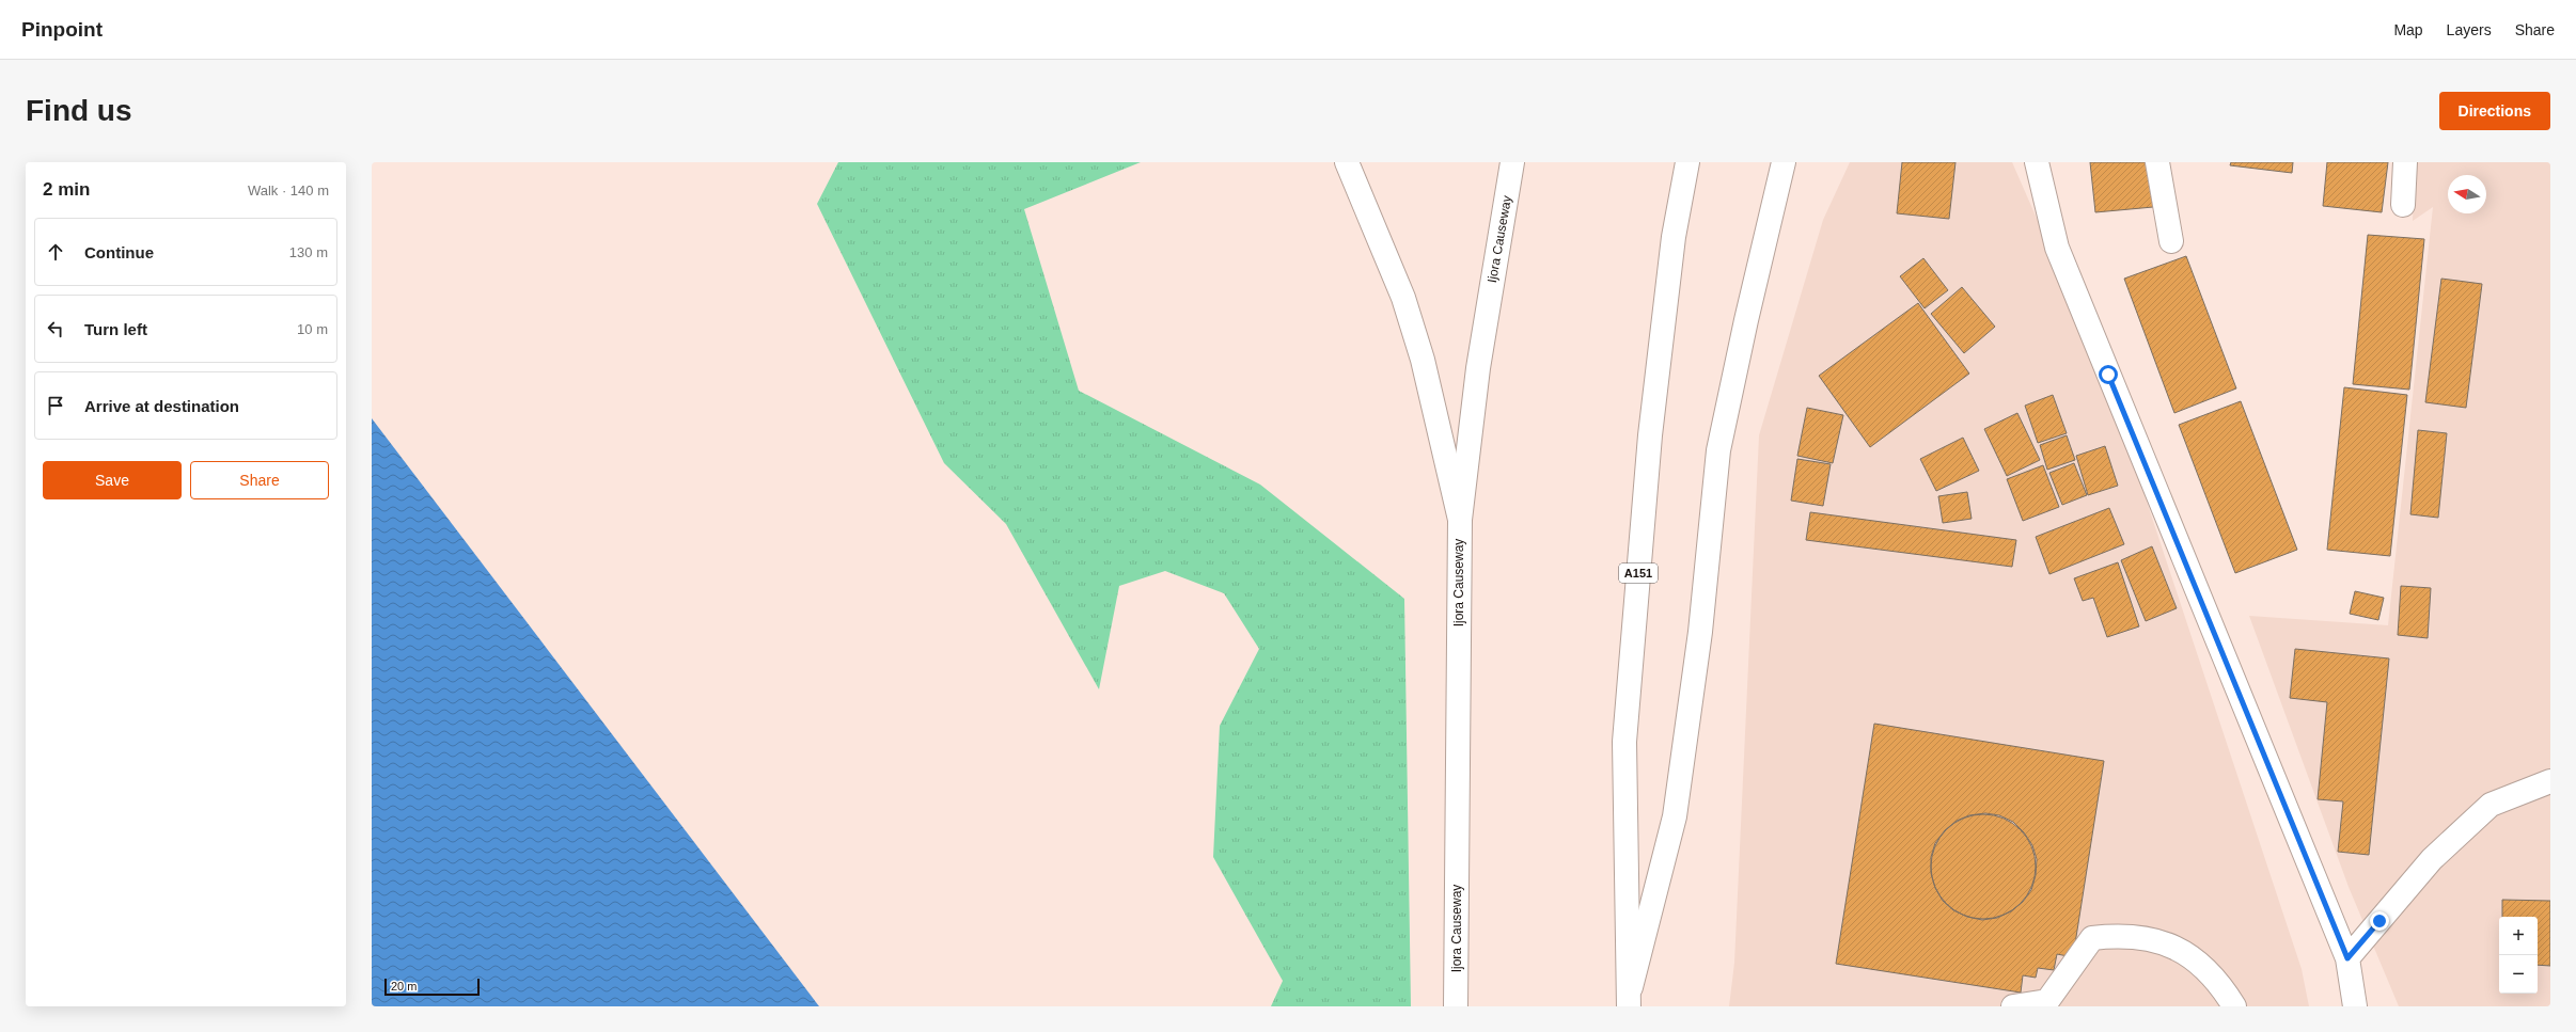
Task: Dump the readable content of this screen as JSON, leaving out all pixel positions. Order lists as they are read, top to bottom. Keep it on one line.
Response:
{"streets":{"main road":["Ijora Causeway","A151"]},"scale_bar":"20 m","north":"left","page":{"header":"Pinpoint","nav":["Map","Layers","Share"],"buttons":["Directions",["Save","Share"]],"title":"Find us","heading":["2 min","Walk · 140 m"],"list":[["Continue","130 m"],["Turn left","10 m"],"Arrive at destination"],"map_buttons":["+","−"],"scale":"20 m"}}
